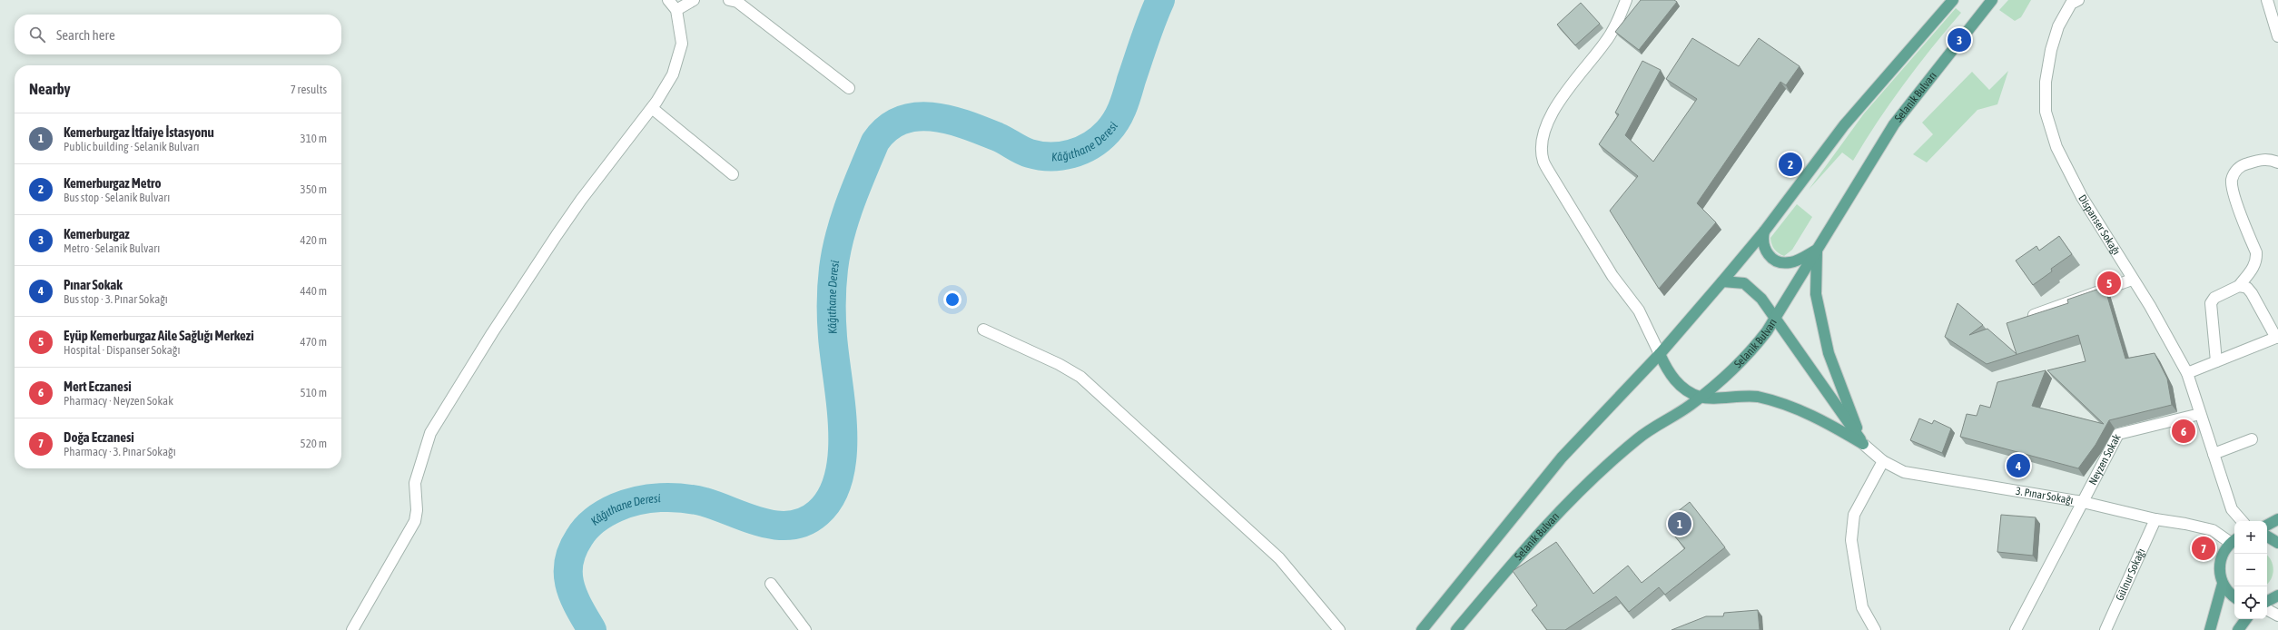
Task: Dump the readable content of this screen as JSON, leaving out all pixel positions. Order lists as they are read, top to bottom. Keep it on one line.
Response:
{"streets":{"main road":["Selanik Bulvarı"],"street":["Dispanser Sokağı","Neyzen Sokak","3. Pınar Sokağı","Gülnur Sokağı"]},"crossings":[["Dispanser Sokağı","Neyzen Sokak"],["Neyzen Sokak","3. Pınar Sokağı"],["3. Pınar Sokağı","Gülnur Sokağı"]],"water":["Kâğıthane Deresi"],"page":{"search":"Search here","pins":["3","2","5","6","4","1","7"],"heading":["Nearby","7 results"],"list":[{"mark":"1","name":"Kemerburgaz İtfaiye İstasyonu","note":"Public building · Selanik Bulvarı","value":"310 m"},{"mark":"2","name":"Kemerburgaz Metro","note":"Bus stop · Selanik Bulvarı","value":"350 m"},{"mark":"3","name":"Kemerburgaz","note":"Metro · Selanik Bulvarı","value":"420 m"},{"mark":"4","name":"Pınar Sokak","note":"Bus stop · 3. Pınar Sokağı","value":"440 m"},{"mark":"5","name":"Eyüp Kemerburgaz Aile Sağlığı Merkezi","note":"Hospital · Dispanser Sokağı","value":"470 m"},{"mark":"6","name":"Mert Eczanesi","note":"Pharmacy · Neyzen Sokak","value":"510 m"},{"mark":"7","name":"Doğa Eczanesi","note":"Pharmacy · 3. Pınar Sokağı","value":"520 m"}],"map_buttons":["+","−"]}}
